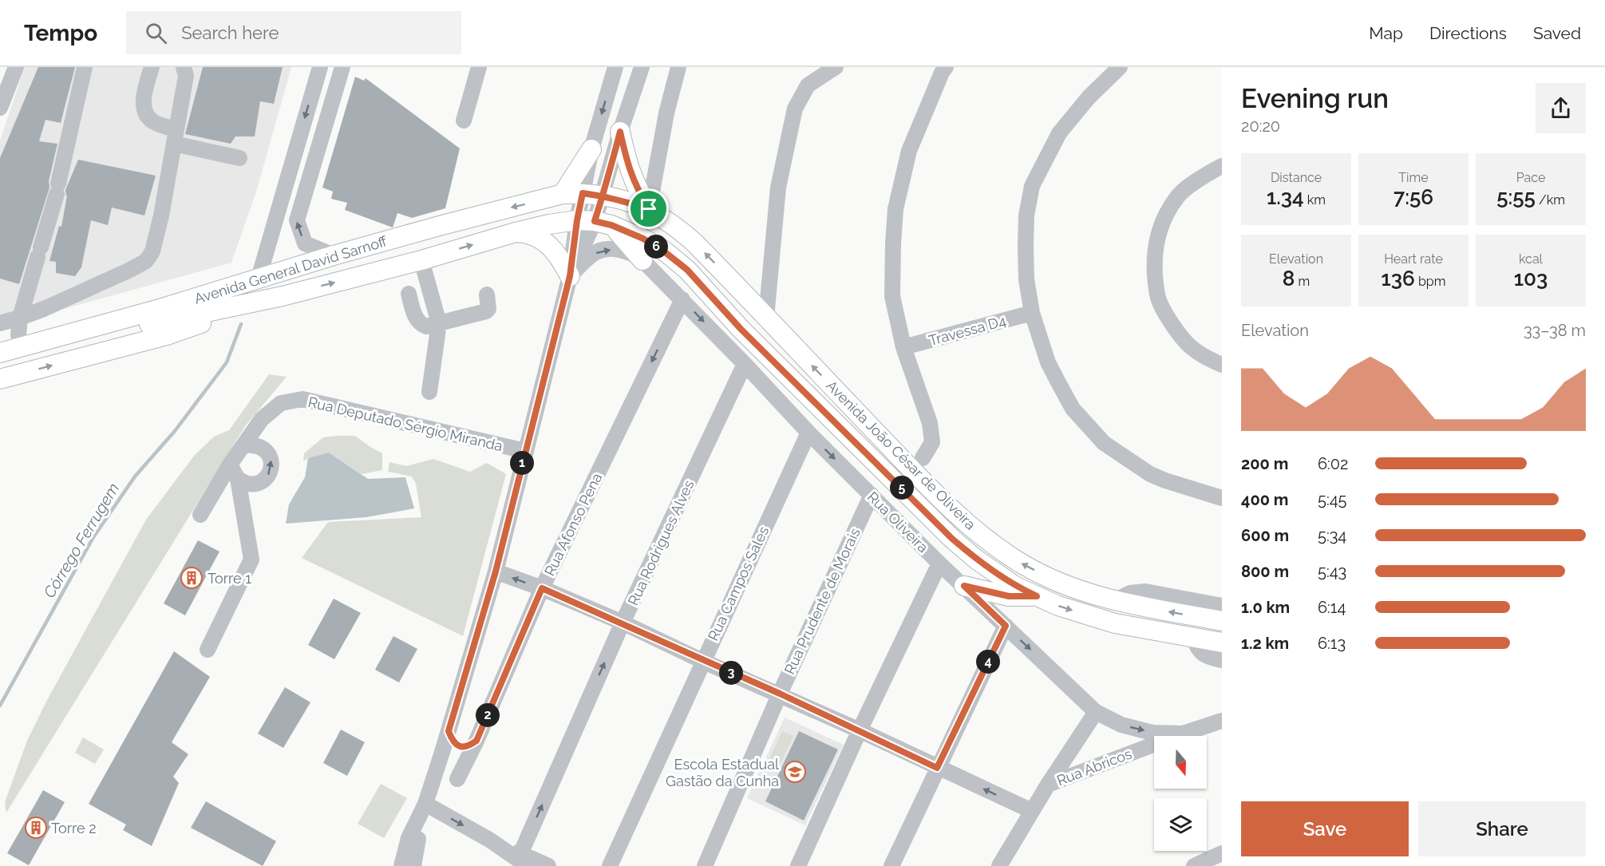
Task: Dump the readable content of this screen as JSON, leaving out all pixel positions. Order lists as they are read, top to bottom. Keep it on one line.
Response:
{"streets":{"main road":["Avenida General David Sarnoff","Avenida João César de Oliveira"],"street":["Travessa D4","Rua Deputado Sérgio Miranda","Rua Oliveira","Rua Afonso Pena","Rua Rodrigues Alves","Rua Campos Sales","Rua Prudente de Morais","Rua Abricos"]},"crossings":[["Avenida General David Sarnoff","Avenida João César de Oliveira"],["Rua Oliveira","Rua Afonso Pena"],["Rua Oliveira","Rua Rodrigues Alves"],["Rua Oliveira","Rua Campos Sales"],["Rua Oliveira","Rua Prudente de Morais"],["Rua Oliveira","Rua Abricos"]],"one_way":["Rua Oliveira"],"water":["Córrego Ferrugem"],"places":{"building":["Torre 1","Torre 2"],"school or university":["Escola Estadual Gastão da Cunha"]},"north":"bottom","page":{"header":"Tempo","search":"Search here","nav":["Map","Directions","Saved"],"heading":["Evening run","20:20"],"stats":[["Distance","1.34 km"],["Time","7:56"],["Pace","5:55 /km"],["Elevation","8 m"],["Heart rate","136 bpm"],["kcal","103"]],"pins":["6","1","5","4","3","2"],"chart":["Elevation","33–38 m"],"list":[{"name":"200 m","note":"6:02"},{"name":"400 m","note":"5:45"},{"name":"600 m","note":"5:34"},{"name":"800 m","note":"5:43"},{"name":"1.0 km","note":"6:14"},{"name":"1.2 km","note":"6:13"}],"buttons":["Save","Share"]}}
